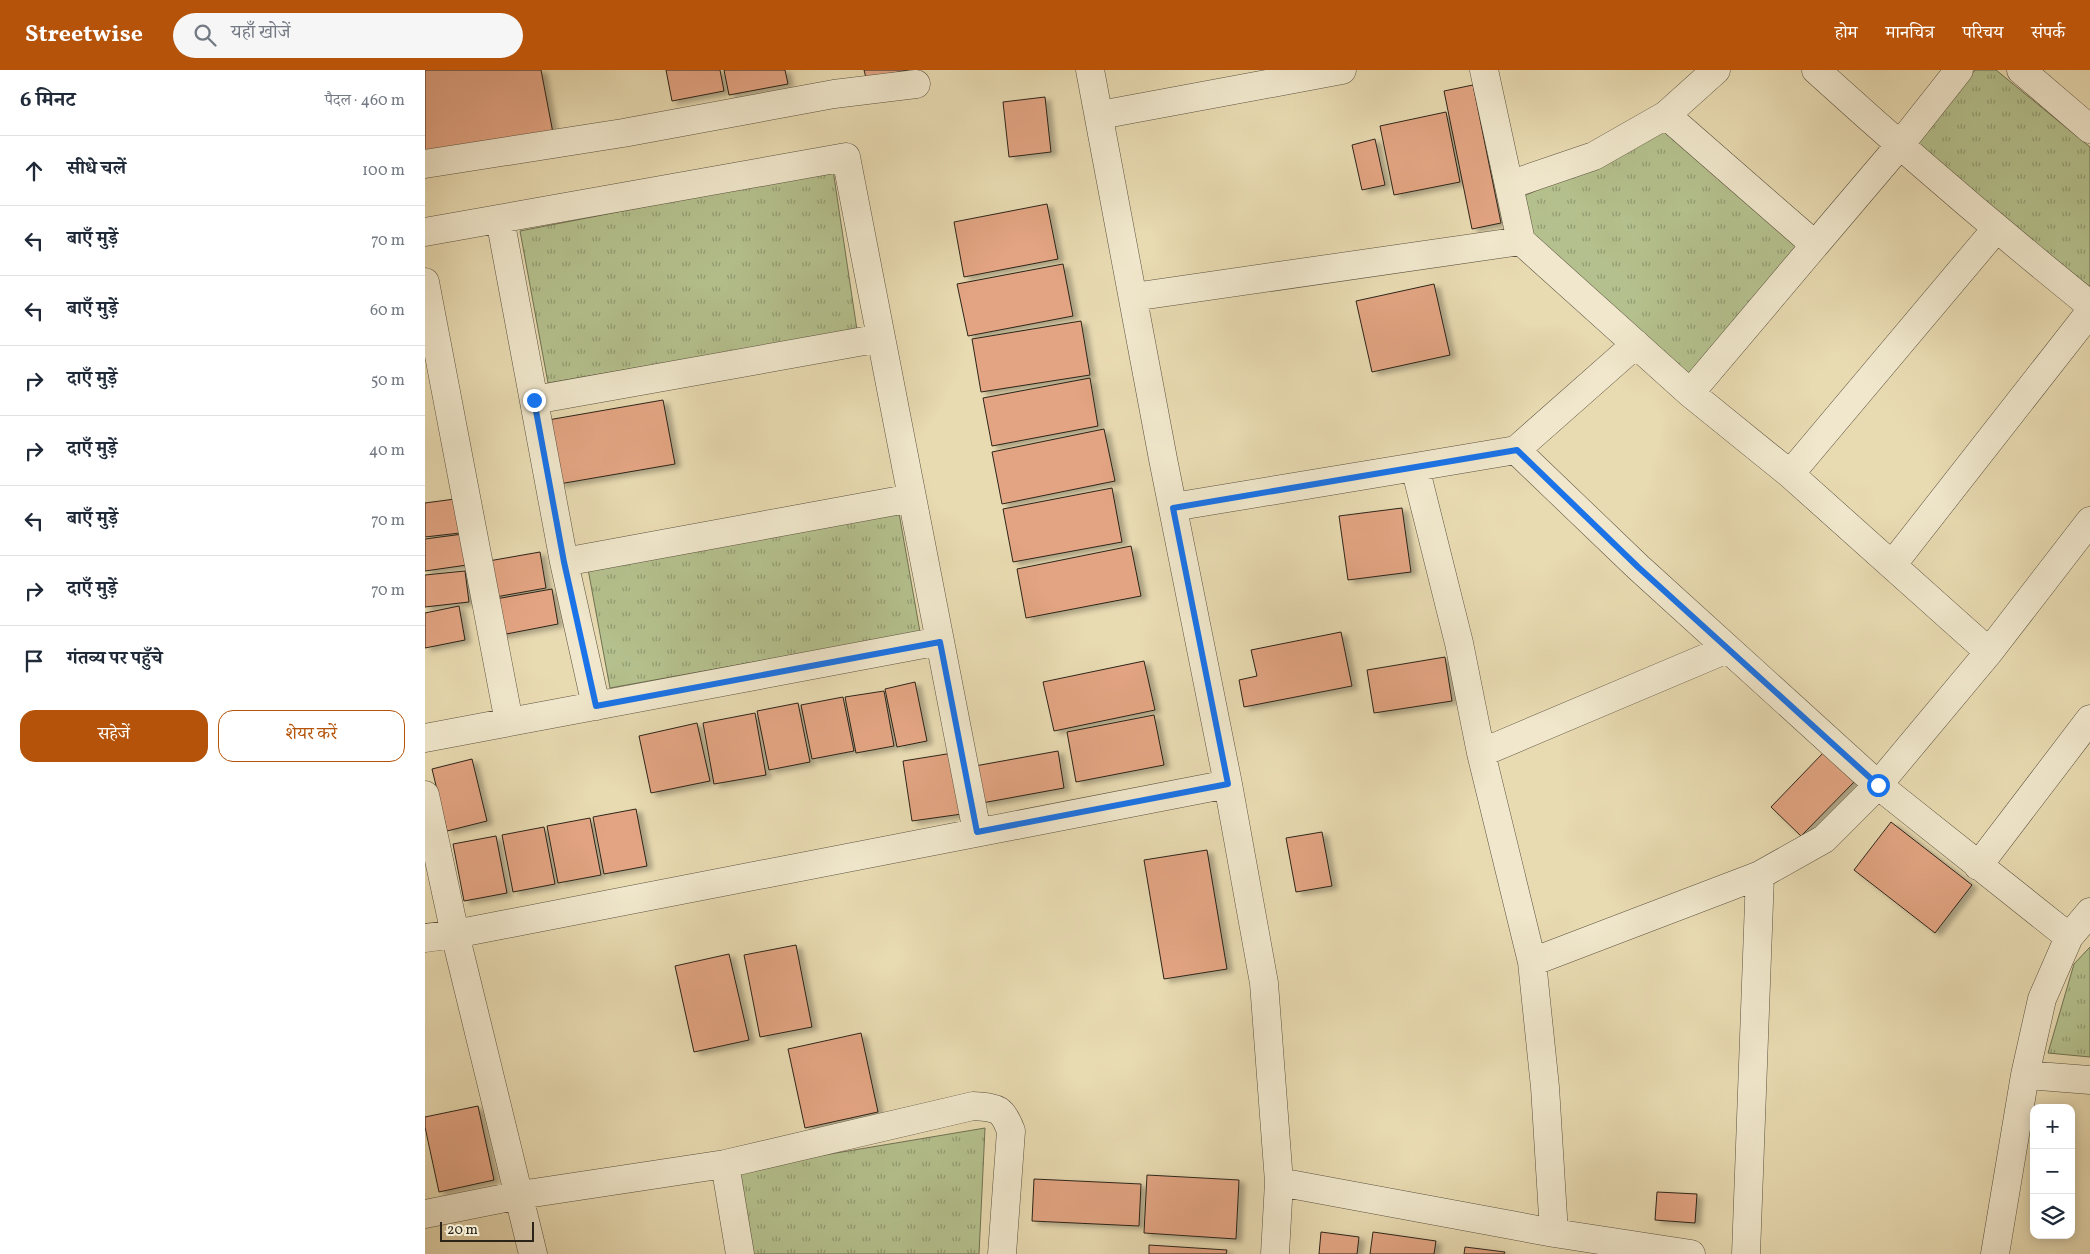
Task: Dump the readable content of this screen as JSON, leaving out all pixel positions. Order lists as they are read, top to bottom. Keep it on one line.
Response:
{"scale_bar":"20 m","page":{"header":"Streetwise","search":"यहाँ खोजें","nav":["होम","मानचित्र","परिचय","संपर्क"],"heading":["6 मिनट","पैदल · 460 m"],"list":[["सीधे चलें","100 m"],["बाएँ मुड़ें","70 m"],["बाएँ मुड़ें","60 m"],["दाएँ मुड़ें","50 m"],["दाएँ मुड़ें","40 m"],["बाएँ मुड़ें","70 m"],["दाएँ मुड़ें","70 m"],"गंतव्य पर पहुँचे"],"buttons":["सहेजें","शेयर करें"],"map_buttons":["+","−"],"scale":"20 m"}}
